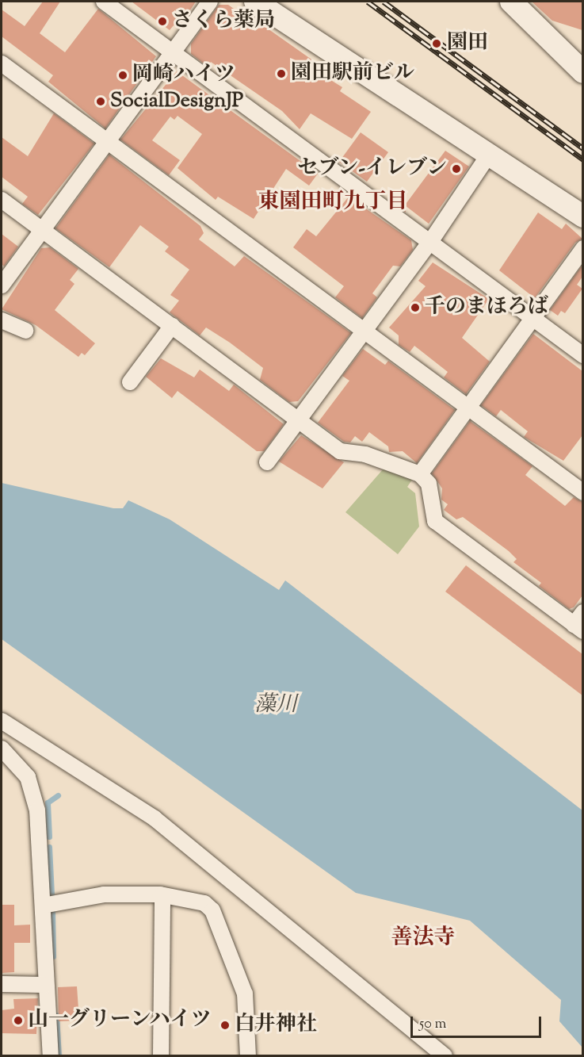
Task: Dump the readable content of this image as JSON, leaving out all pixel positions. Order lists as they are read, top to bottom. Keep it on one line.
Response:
{"districts":["東園田町九丁目","善法寺"],"water":["藻川"],"places":["さくら薬局","園田","園田駅前ビル","岡崎ハイツ","SocialDesignJP","セブン-イレブン","千のまほろば","山一グリーンハイツ","白井神社"],"scale_bar":"50 m"}
